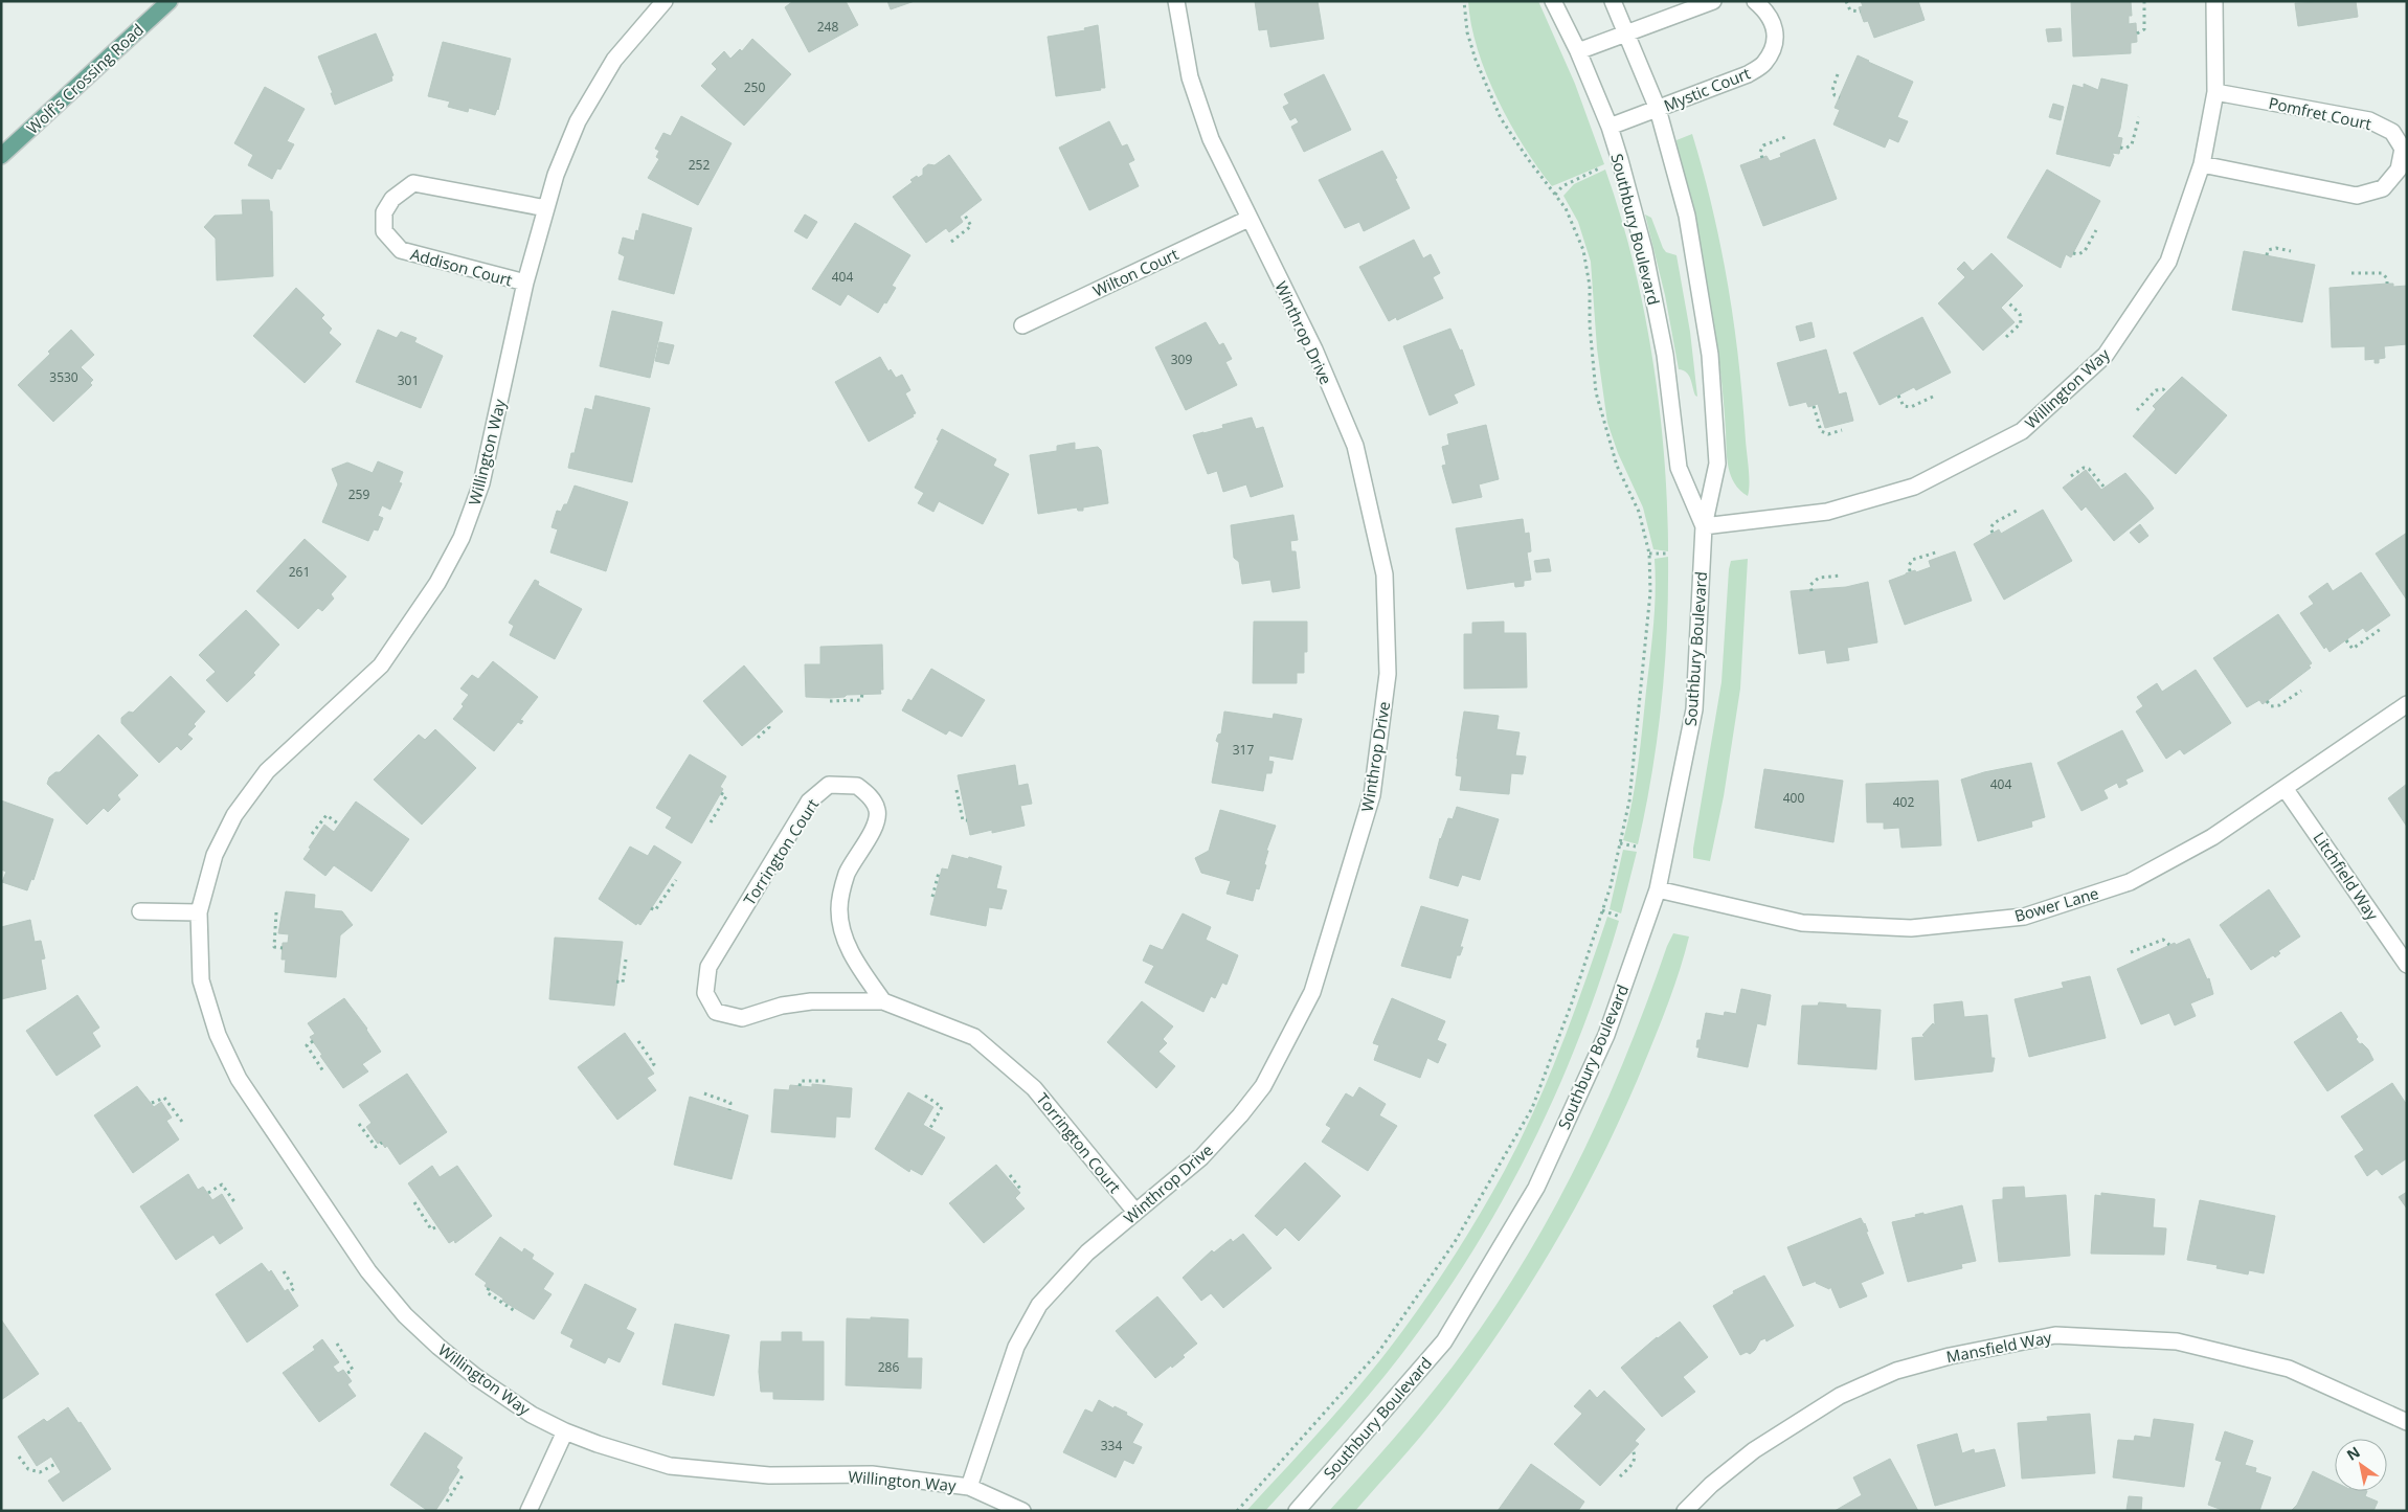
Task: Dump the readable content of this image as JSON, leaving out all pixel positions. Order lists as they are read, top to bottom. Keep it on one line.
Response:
{"streets":{"main road":["Wolf's Crossing Road"],"street":["Mystic Court","Pomfret Court","Southbury Boulevard","Addison Court","Wilton Court","Winthrop Drive","Willington Way","Torrington Court","Litchfield Way","Bower Lane","Mansfield Way"]},"crossings":[["Mystic Court","Southbury Boulevard"],["Pomfret Court","Willington Way"],["Southbury Boulevard","Willington Way"],["Southbury Boulevard","Bower Lane"],["Addison Court","Willington Way"],["Wilton Court","Winthrop Drive"],["Winthrop Drive","Willington Way"],["Winthrop Drive","Torrington Court"],["Litchfield Way","Bower Lane"]],"house_numbers":["248","250","252","404","309","3530","301","259","261","317","404","400","402","286","334"],"north":"top left"}
